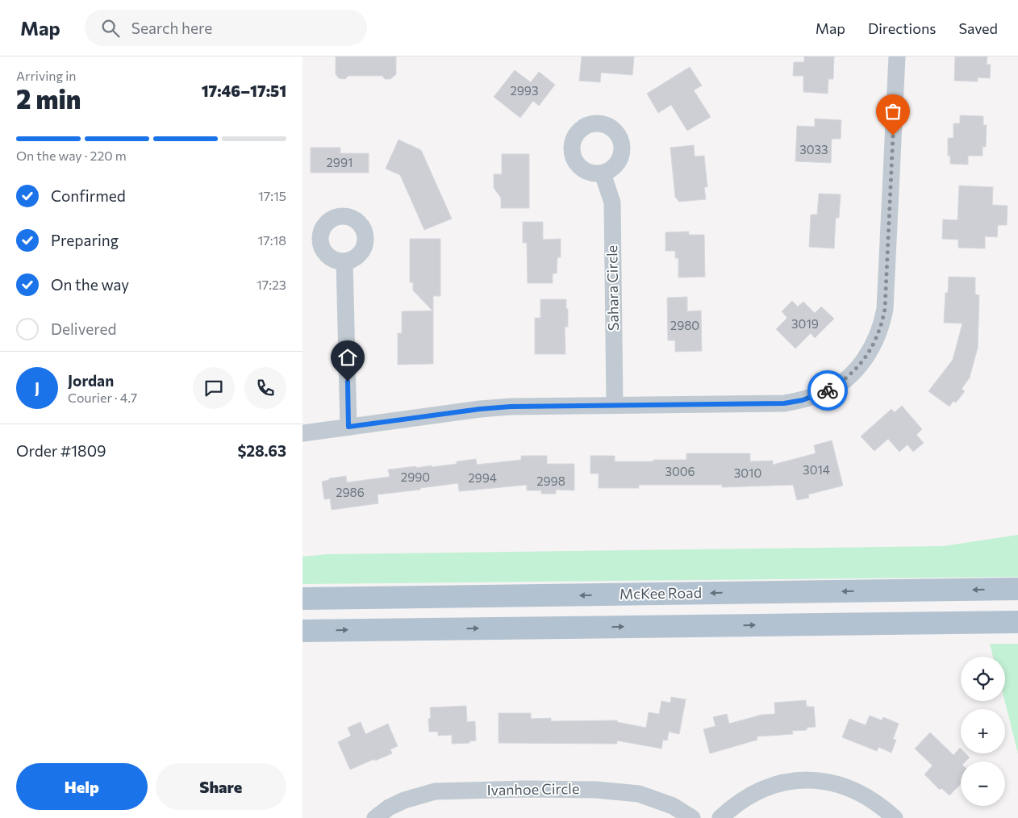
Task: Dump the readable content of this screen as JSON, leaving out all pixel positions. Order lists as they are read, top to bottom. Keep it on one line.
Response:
{"streets":{"main road":["McKee Road"],"street":["Sahara Circle","Ivanhoe Circle"]},"house_numbers":["2993","3033","2991","3019","2980","3014","3006","3010","2990","2994","2998","2986"],"page":{"header":"Map","search":"Search here","nav":["Map","Directions","Saved"],"heading":["2 min","Arriving in","17:46–17:51"],"panel":["Jordan","Courier · 4.7","Order #1809","$28.63"],"bar":"On the way · 220 m","list":[["Confirmed","17:15"],["Preparing","17:18"],["On the way","17:23"],"Delivered"],"round":"J","map_buttons":["+","−"],"buttons":["Help","Share"]}}
